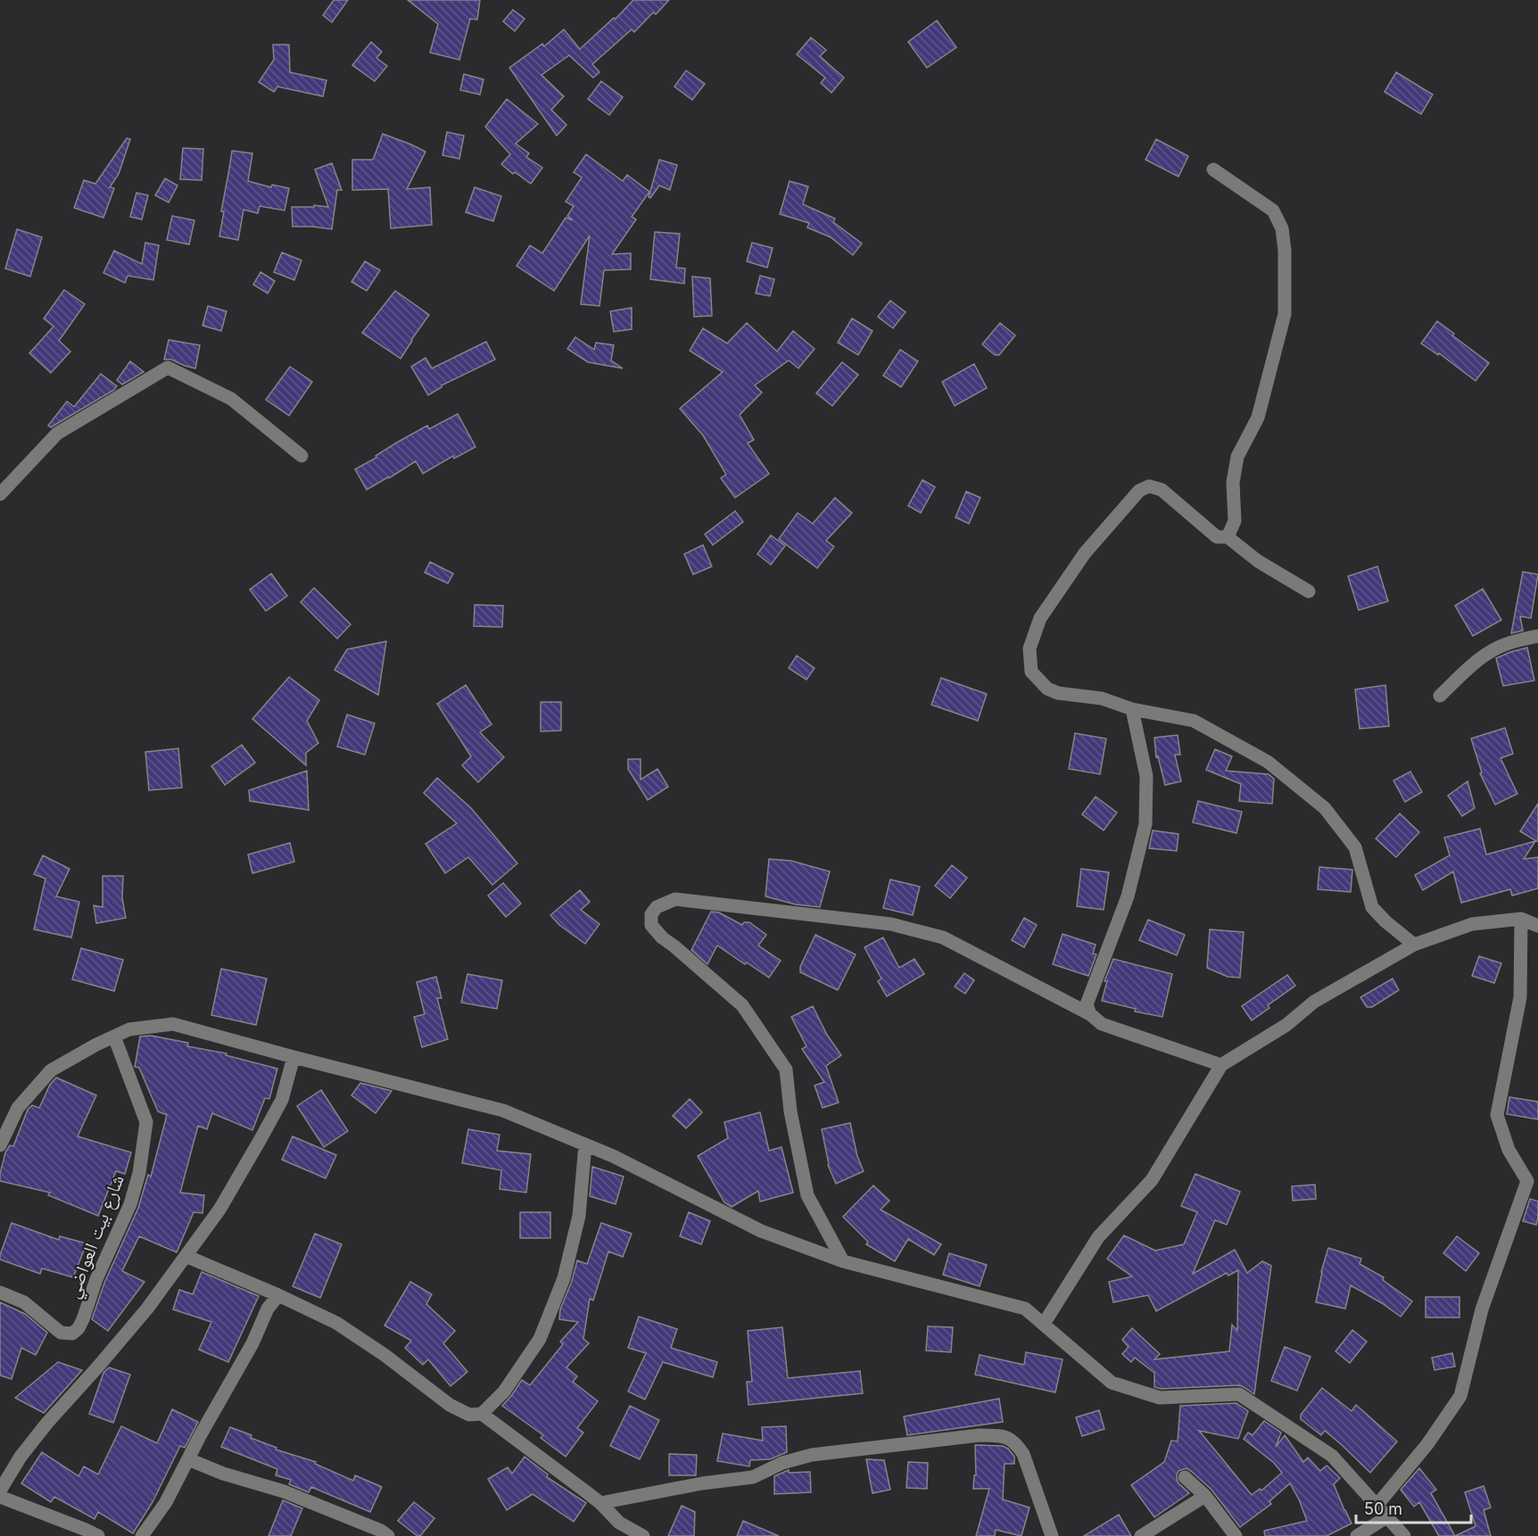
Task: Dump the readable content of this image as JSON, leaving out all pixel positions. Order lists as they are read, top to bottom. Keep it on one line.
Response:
{"streets":{"street":["شارع بيت العواضي"]},"scale_bar":"50 m"}
